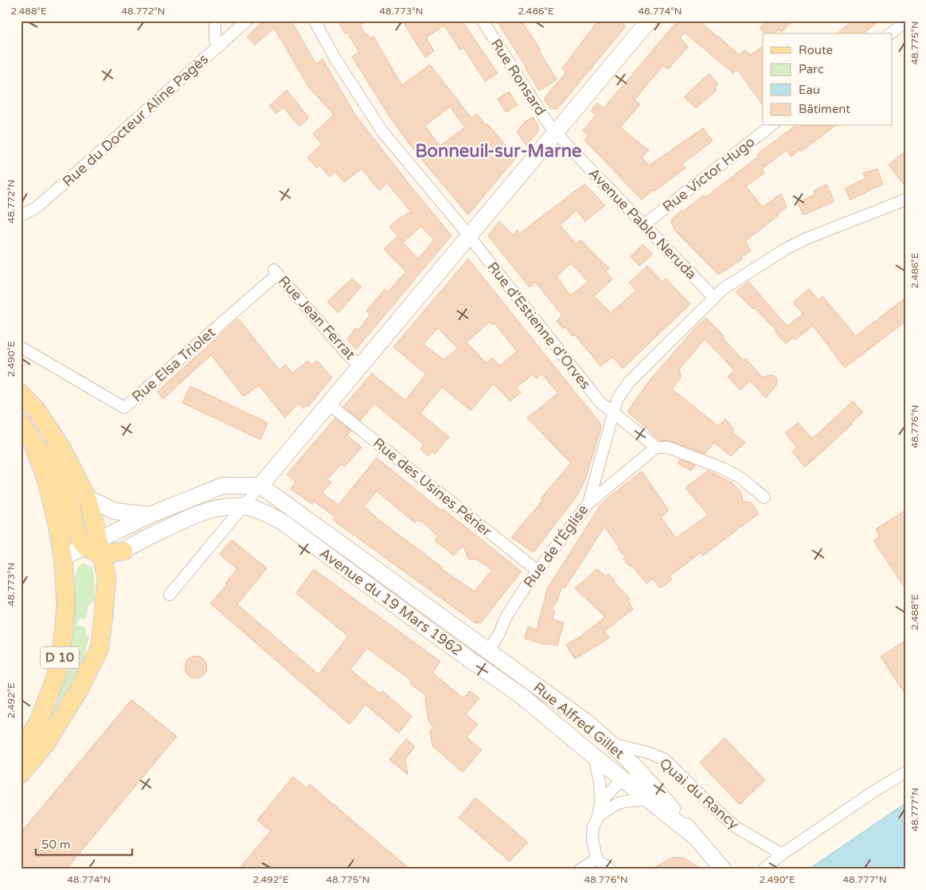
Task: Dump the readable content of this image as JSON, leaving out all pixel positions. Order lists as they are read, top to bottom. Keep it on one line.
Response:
{"streets":{"main road":["Avenue du 19 Mars 1962","D 10","Rue Alfred Gillet"],"street":["Rue Ronsard","Rue du Docteur Aline Pagès","Rue Victor Hugo","Avenue Pablo Neruda","Rue Jean Ferrat","Rue d'Estienne d'Orves","Rue Elsa Triolet","Rue des Usines Périer","Rue de l'Église","Quai du Rancy"]},"crossings":[["Rue Ronsard","Avenue Pablo Neruda"],["Rue Victor Hugo","Avenue Pablo Neruda"],["Avenue Pablo Neruda","Rue de l'Église"],["Rue Jean Ferrat","Rue Elsa Triolet"],["Rue d'Estienne d'Orves","Rue de l'Église"],["Rue des Usines Périer","Rue de l'Église"],["Rue de l'Église","Avenue du 19 Mars 1962"],["Rue de l'Église","Rue Alfred Gillet"],["Avenue du 19 Mars 1962","Rue Alfred Gillet"],["Rue Alfred Gillet","Quai du Rancy"]],"districts":["Bonneuil-sur-Marne"],"legend":["Route","Parc","Eau","Bâtiment"],"scale_bar":"50 m","coordinates":["2.488°E","48.772°N","48.773°N","2.486°E","48.774°N","48.775°N","2.490°E","48.776°N","2.492°E","48.777°N"]}
